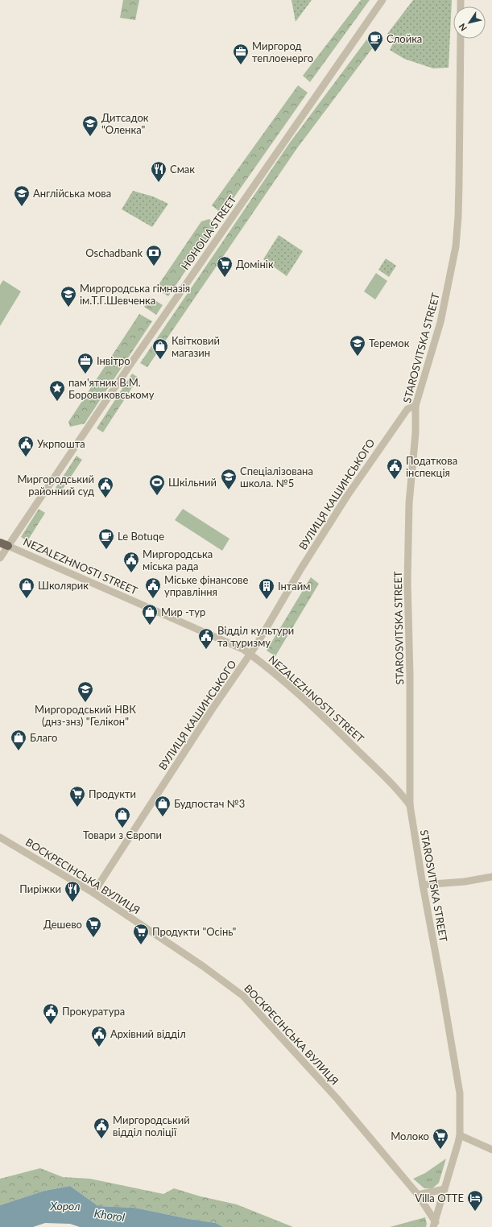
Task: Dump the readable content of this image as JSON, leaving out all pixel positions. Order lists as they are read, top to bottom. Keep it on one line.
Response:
{"streets":{"main road":["NEZALEZHNOSTI STREET"],"street":["HOHOLIA STREET","STAROSVITSKA STREET","ВУЛИЦЯ КАШИНСЬКОГО","ВОСКРЕСІНСЬКА ВУЛИЦЯ"]},"crossings":[["HOHOLIA STREET","NEZALEZHNOSTI STREET"],["STAROSVITSKA STREET","ВУЛИЦЯ КАШИНСЬКОГО"],["STAROSVITSKA STREET","NEZALEZHNOSTI STREET"],["STAROSVITSKA STREET","ВОСКРЕСІНСЬКА ВУЛИЦЯ"],["ВУЛИЦЯ КАШИНСЬКОГО","NEZALEZHNOSTI STREET"],["ВУЛИЦЯ КАШИНСЬКОГО","ВОСКРЕСІНСЬКА ВУЛИЦЯ"]],"water":["Хорол","Khorol"],"places":{"cafe":["Слойка","Le Botuqe"],"office":["Миргород теплоенерго","Інвітро"],"school or university":["Дитсадок \"Оленка\"","Англійська мова","Миргородська гімназія ім.Т.Г.Шевченка","Теремок","Спеціалізована школа. №5","Миргородський НВК (днз-знз) \"Гелікон\""],"restaurant":["Смак","Пиріжки"],"bank":["Oschadbank"],"supermarket":["Домінік","Продукти","Дешево","Продукти \"Осінь\"","Молоко"],"shop":["Квітковий магазин","Школярик","Мир -тур","Благо","Будпостач №3","Товари з Європи"],"place":["пам'ятник В.М. Боровиковському"],"public building":["Укрпошта","Податкова інспекція","Миргородський районний суд","Миргородська міська рада","Міське фінансове управління","Відділ культури та туризму","Прокуратура","Архівний відділ","Миргородський відділ поліції"],"sports":["Шкільний"],"building":["Інтайм"],"hotel":["Villa OTTE"]},"north":"bottom left"}
